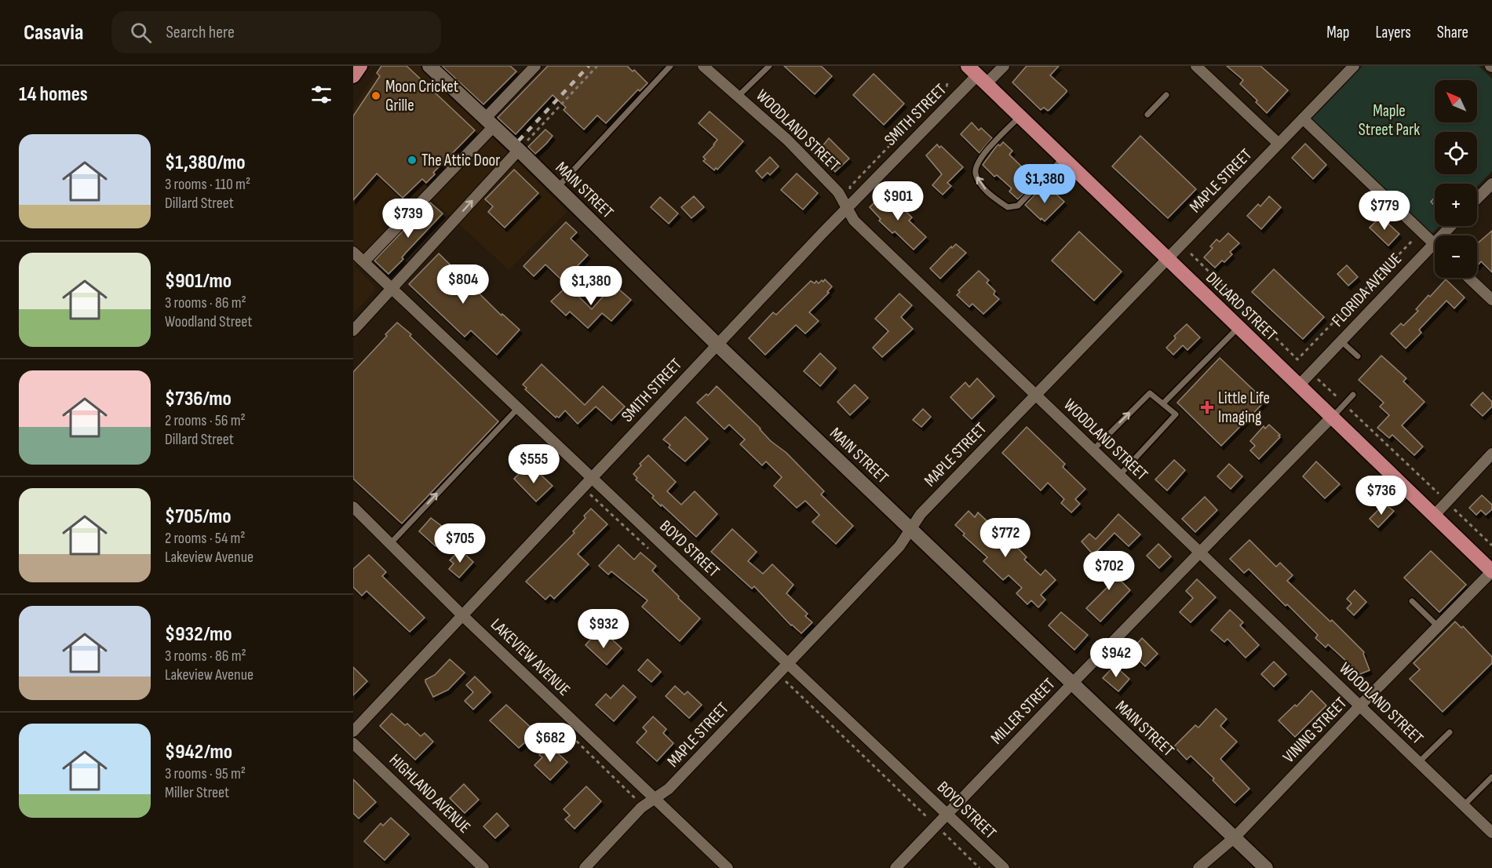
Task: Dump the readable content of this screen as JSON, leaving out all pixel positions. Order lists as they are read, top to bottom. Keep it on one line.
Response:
{"streets":{"main road":["MAIN STREET","DILLARD STREET"],"street":["SMITH STREET","WOODLAND STREET","MAPLE STREET","FLORIDA AVENUE","BOYD STREET","LAKEVIEW AVENUE","MILLER STREET","VINING STREET","HIGHLAND AVENUE"]},"crossings":[["SMITH STREET","WOODLAND STREET"],["SMITH STREET","MAIN STREET"],["SMITH STREET","DILLARD STREET"],["SMITH STREET","BOYD STREET"],["SMITH STREET","LAKEVIEW AVENUE"],["WOODLAND STREET","MAPLE STREET"],["WOODLAND STREET","MILLER STREET"],["WOODLAND STREET","VINING STREET"],["MAPLE STREET","MAIN STREET"],["MAPLE STREET","DILLARD STREET"],["MAPLE STREET","BOYD STREET"],["MAPLE STREET","LAKEVIEW AVENUE"],["MAIN STREET","MILLER STREET"],["MAIN STREET","VINING STREET"],["FLORIDA AVENUE","DILLARD STREET"],["DILLARD STREET","MILLER STREET"],["DILLARD STREET","VINING STREET"],["BOYD STREET","MILLER STREET"]],"parks":["Maple Street Park"],"places":{"other":["Moon Cricket Grille","The Attic Door"],"health":["Little Life Imaging"]},"north":"top left","page":{"header":"Casavia","search":"Search here","nav":["Map","Layers","Share"],"heading":"14 homes","map_buttons":["+","−"],"list":[{"name":"$1,380/mo","note":"3 rooms · 110 m² · Dillard Street"},{"name":"$901/mo","note":"3 rooms · 86 m² · Woodland Street"},{"name":"$736/mo","note":"2 rooms · 56 m² · Dillard Street"},{"name":"$705/mo","note":"2 rooms · 54 m² · Lakeview Avenue"},{"name":"$932/mo","note":"3 rooms · 86 m² · Lakeview Avenue"},{"name":"$942/mo","note":"3 rooms · 95 m² · Miller Street"}],"price":["$1,380","$901","$779","$739","$804","$1,380","$555","$736","$772","$705","$702","$932","$942","$682"]}}
